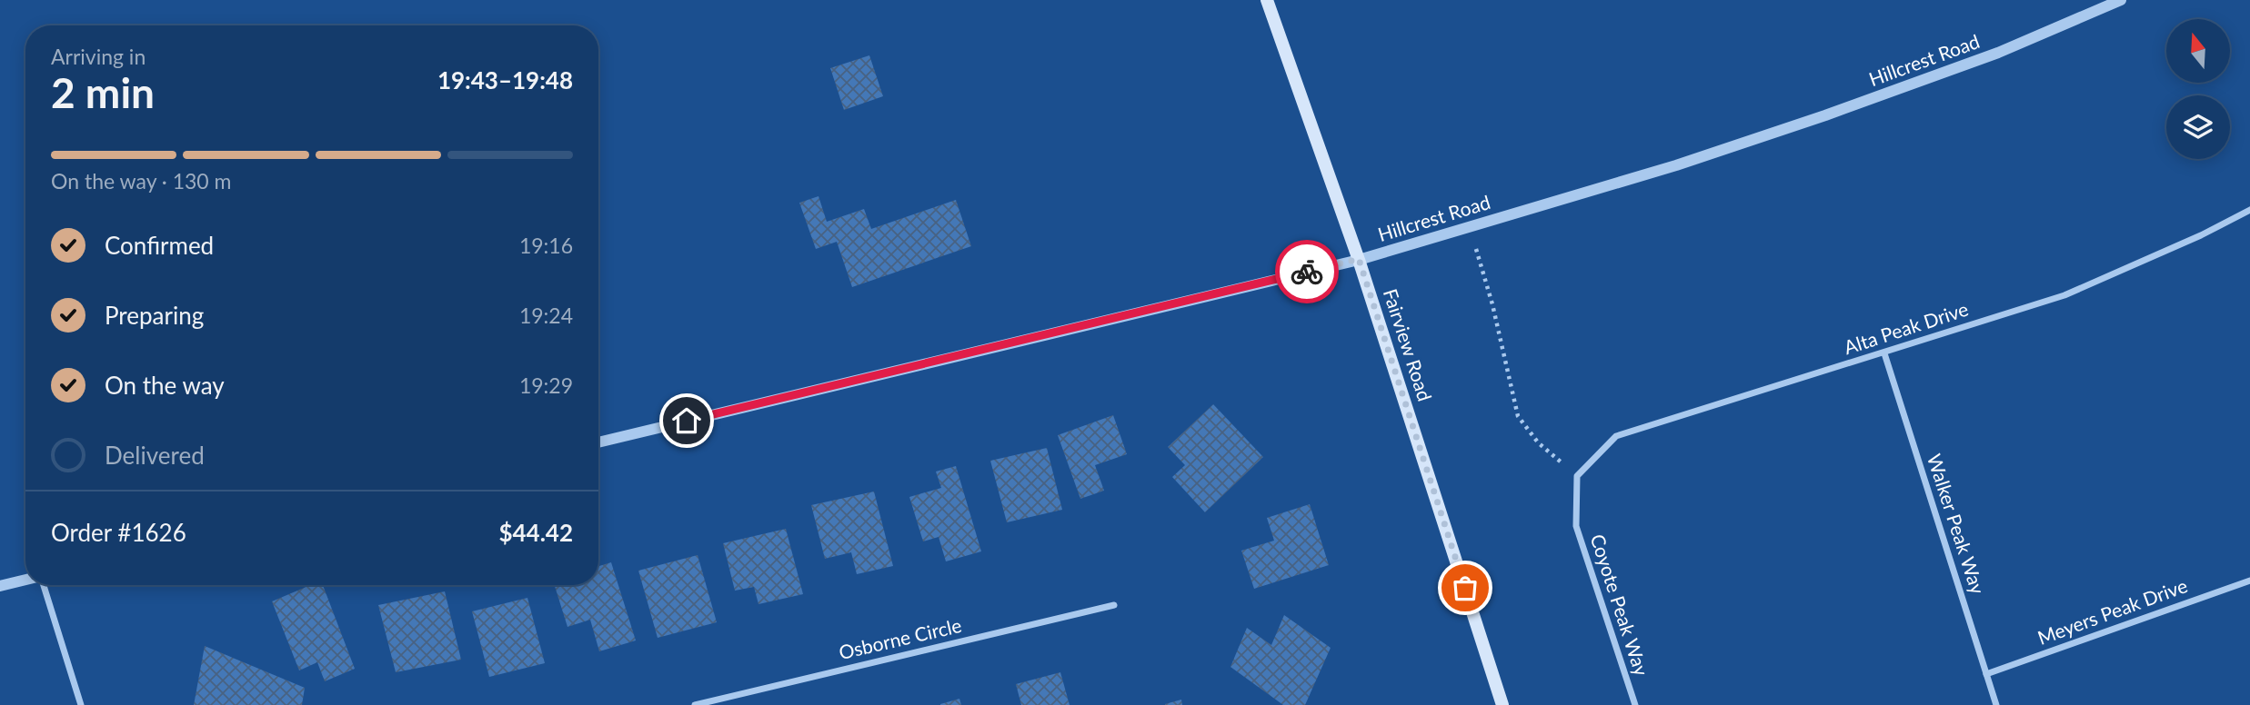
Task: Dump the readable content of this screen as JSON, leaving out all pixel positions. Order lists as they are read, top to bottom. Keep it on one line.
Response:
{"streets":{"main road":["Fairview Road"],"street":["Hillcrest Road","Alta Peak Drive","Walker Peak Way","Coyote Peak Way","Meyers Peak Drive","Osborne Circle"]},"crossings":[["Hillcrest Road","Fairview Road"],["Alta Peak Drive","Walker Peak Way"],["Alta Peak Drive","Coyote Peak Way"],["Walker Peak Way","Meyers Peak Drive"]],"north":"top","page":{"heading":["2 min","Arriving in","19:43–19:48"],"panel":["Order #1626","$44.42"],"bar":"On the way · 130 m","list":[["Confirmed","19:16"],["Preparing","19:24"],["On the way","19:29"],"Delivered"]}}
